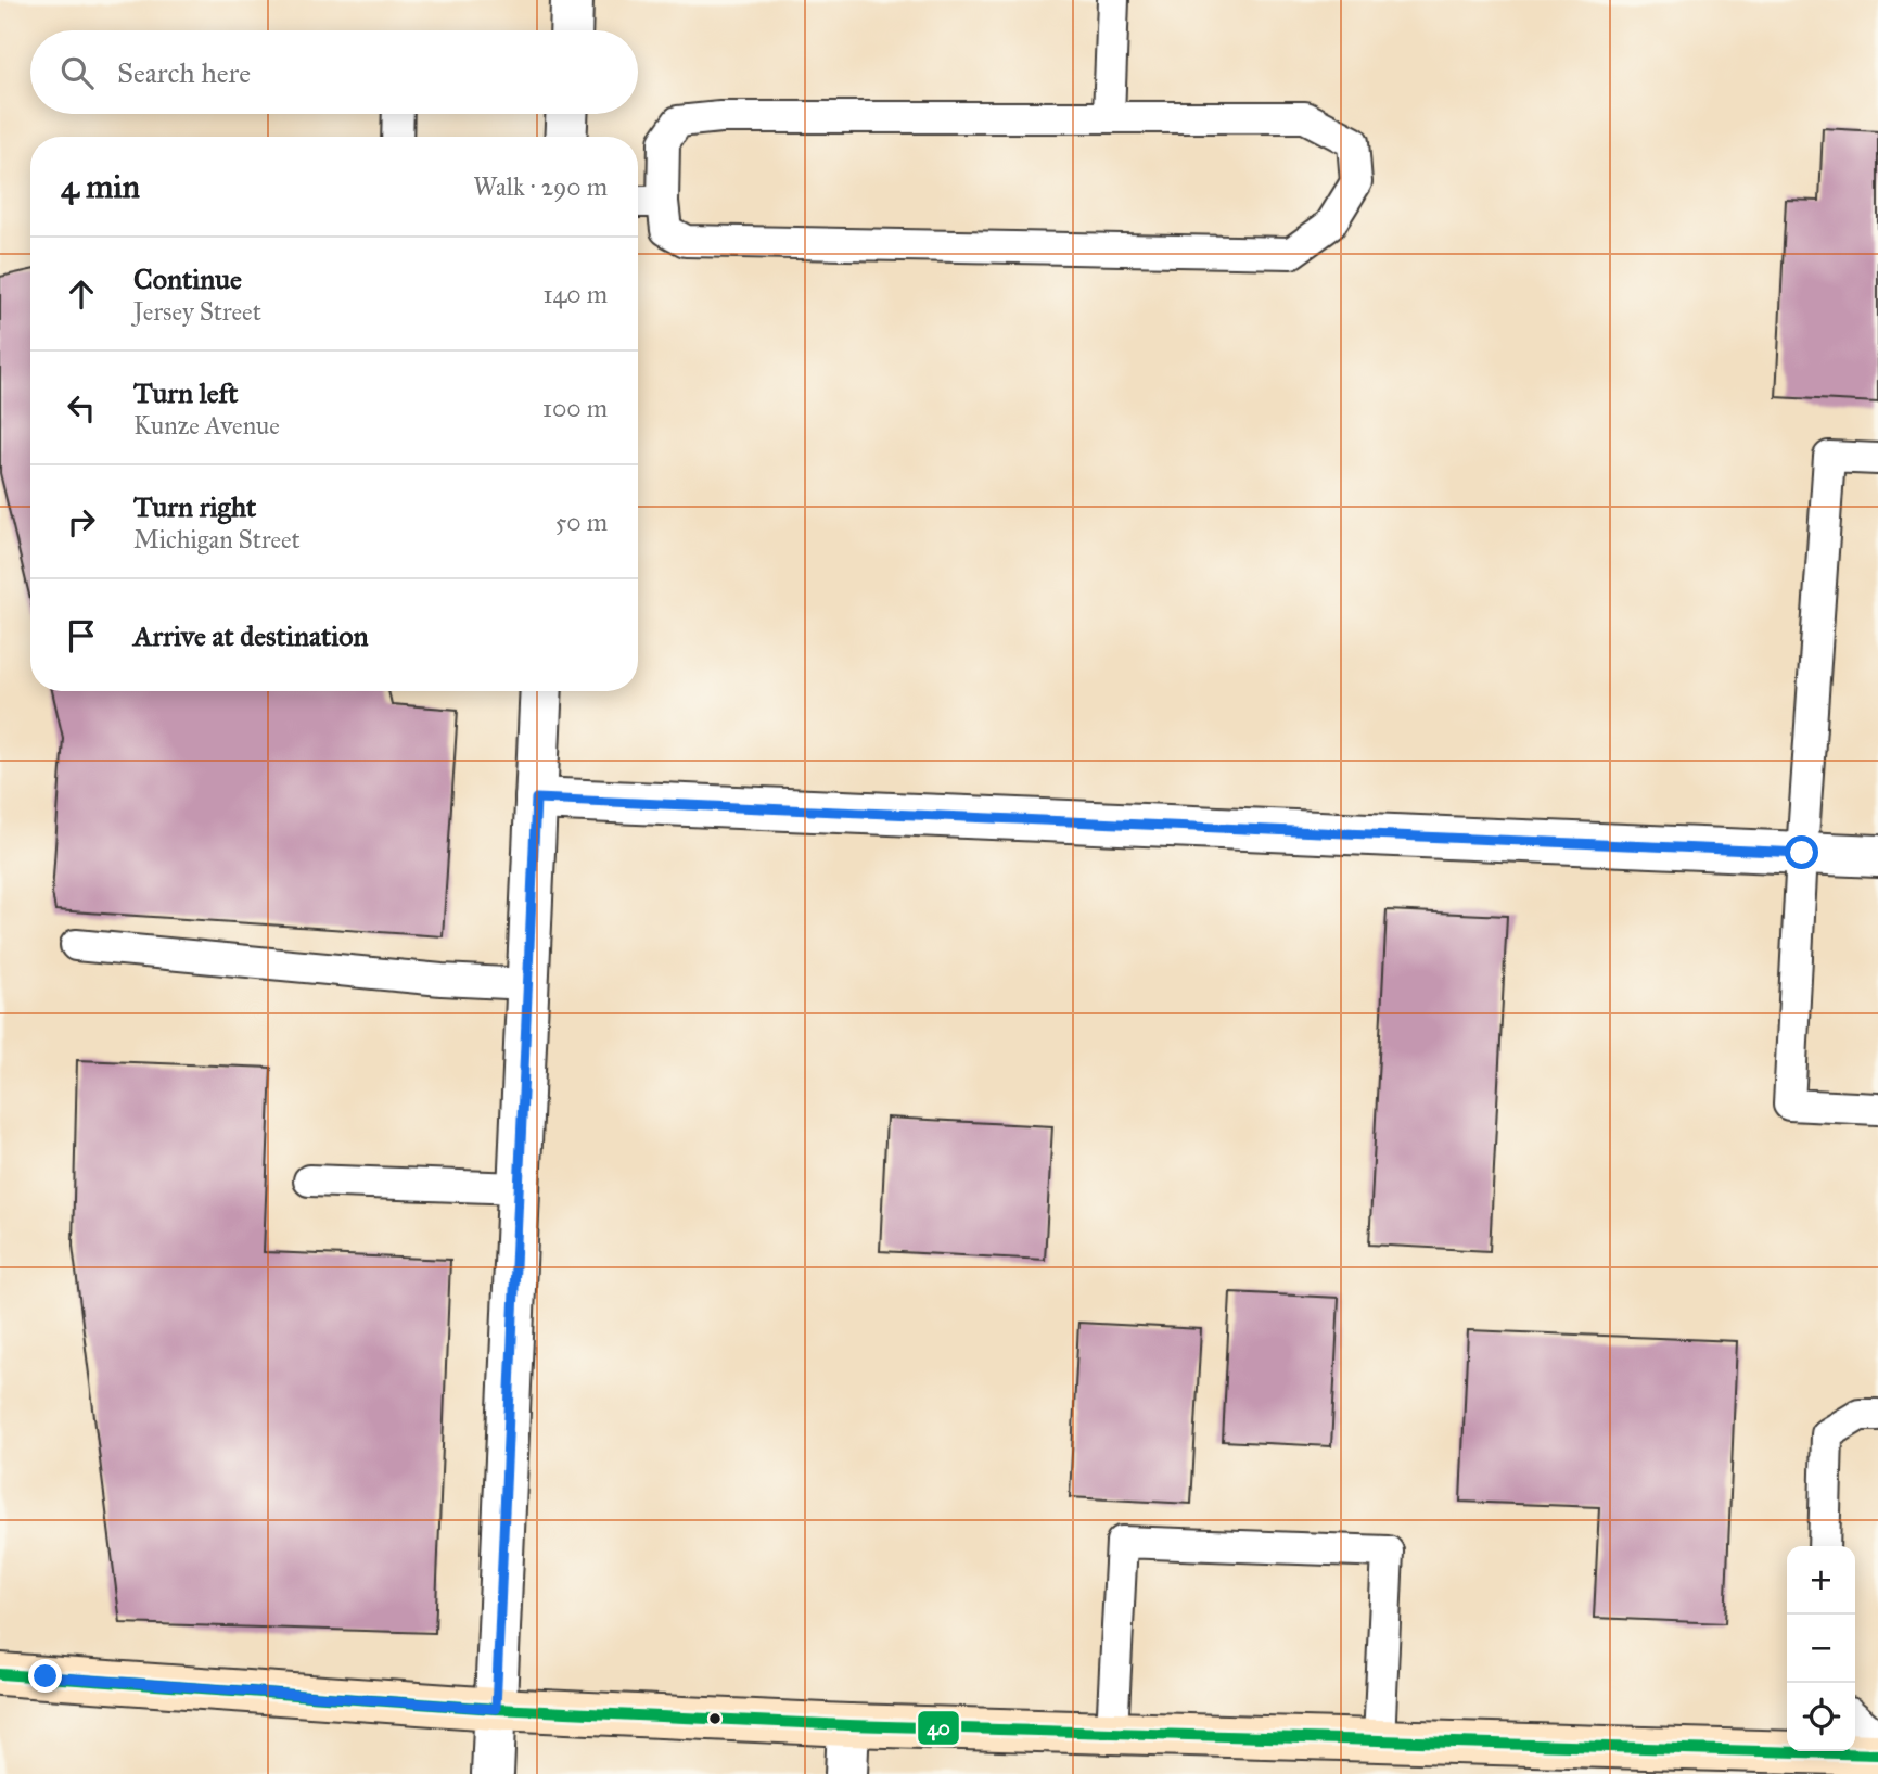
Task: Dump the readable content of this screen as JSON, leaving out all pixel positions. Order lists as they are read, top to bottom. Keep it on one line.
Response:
{"lines":["transit line 40"],"page":{"search":"Search here","heading":["4 min","Walk · 290 m"],"list":[["Continue","Jersey Street","140 m"],["Turn left","Kunze Avenue","100 m"],["Turn right","Michigan Street","50 m"],"Arrive at destination"],"map_buttons":["+","−"]}}
